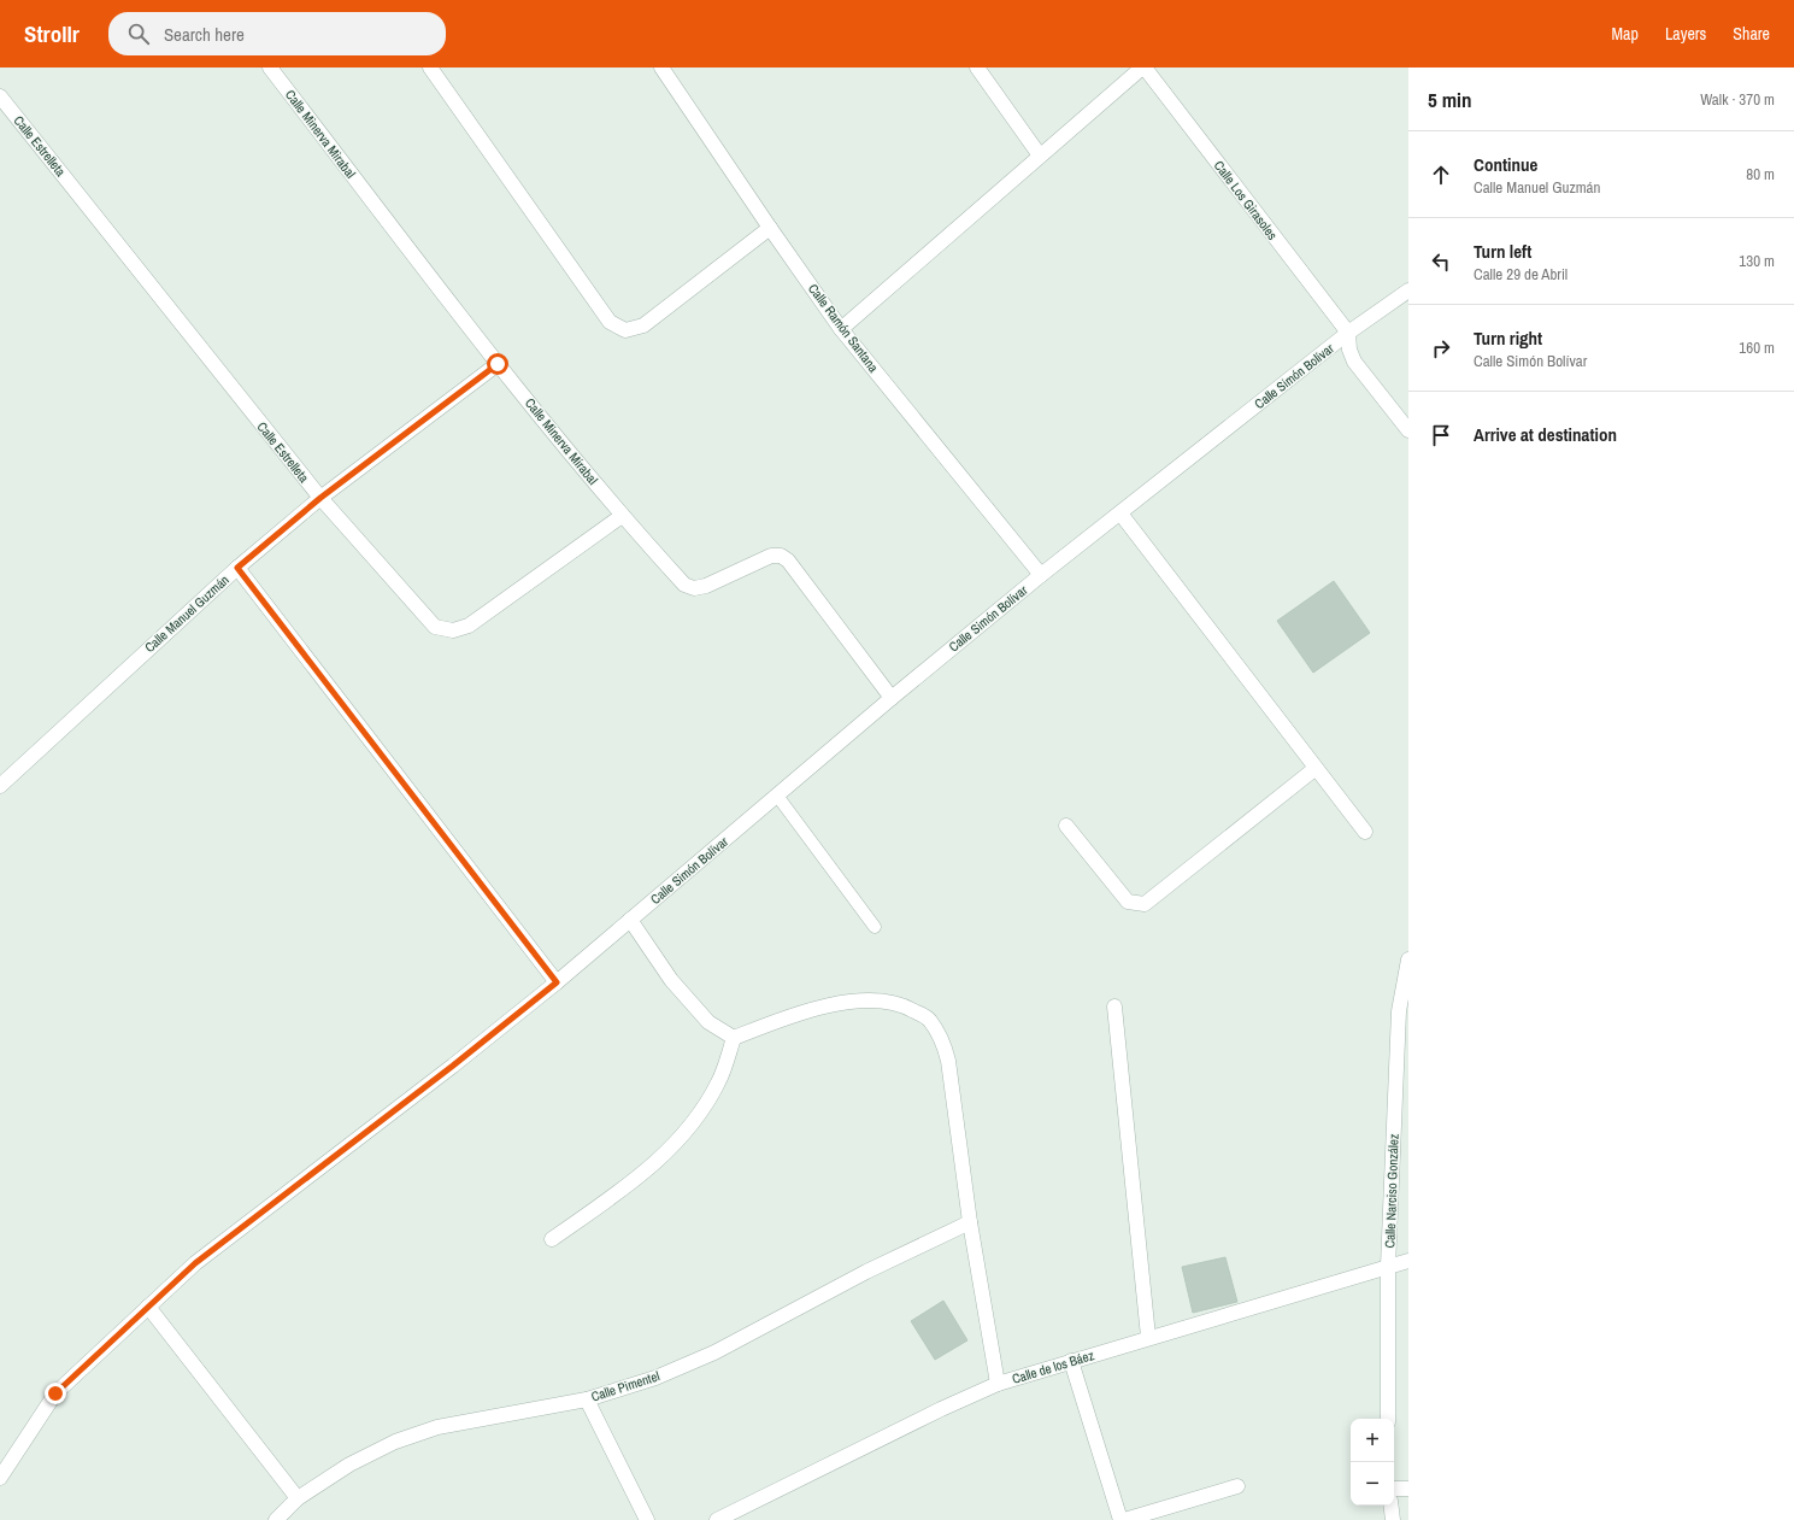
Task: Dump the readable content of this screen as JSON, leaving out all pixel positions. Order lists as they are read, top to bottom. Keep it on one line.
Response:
{"streets":{"street":["Calle Minerva Mirabal","Calle Estrelleta","Calle Los Girasoles","Calle Ramón Santana","Calle Simón Bolívar","Calle Manuel Guzmán","Calle Narciso González","Calle de los Báez","Calle Pimentel"]},"crossings":[["Calle Minerva Mirabal","Calle Estrelleta"],["Calle Minerva Mirabal","Calle Simón Bolívar"],["Calle Minerva Mirabal","Calle Manuel Guzmán"],["Calle Estrelleta","Calle Manuel Guzmán"],["Calle Los Girasoles","Calle Simón Bolívar"],["Calle Ramón Santana","Calle Simón Bolívar"],["Calle Narciso González","Calle de los Báez"]],"page":{"header":"Strollr","search":"Search here","nav":["Map","Layers","Share"],"heading":["5 min","Walk · 370 m"],"list":[["Continue","Calle Manuel Guzmán","80 m"],["Turn left","Calle 29 de Abril","130 m"],["Turn right","Calle Simón Bolívar","160 m"],"Arrive at destination"],"map_buttons":["+","−"]}}
